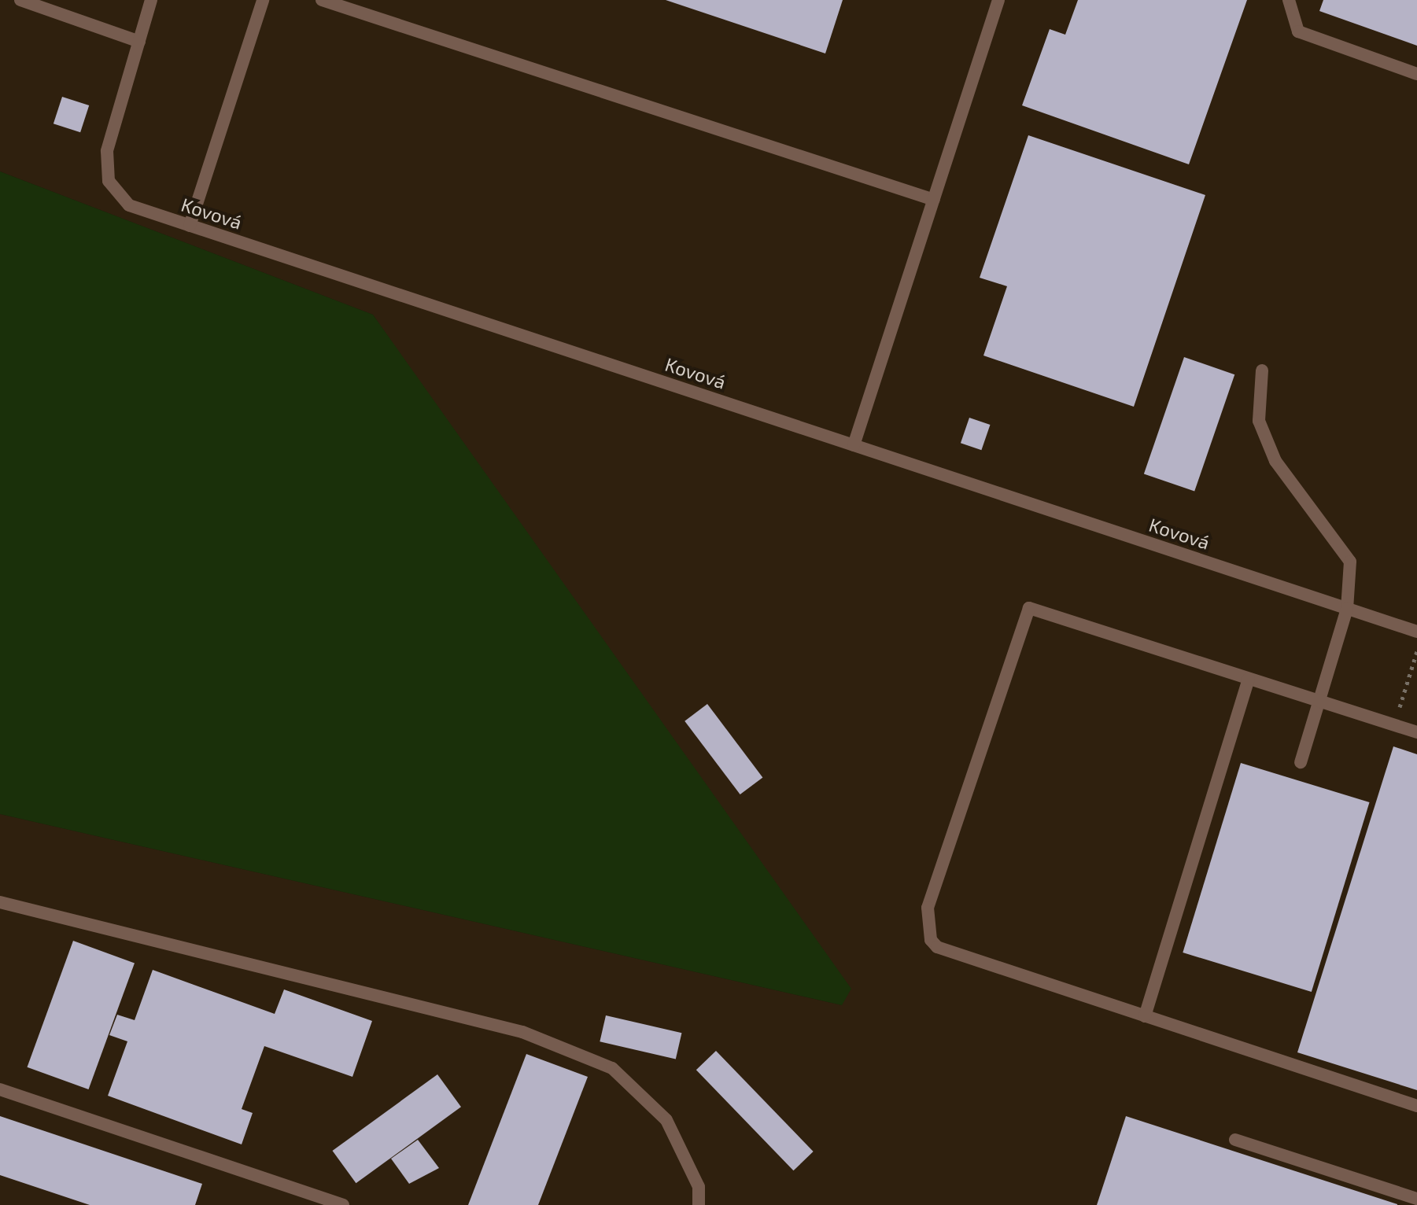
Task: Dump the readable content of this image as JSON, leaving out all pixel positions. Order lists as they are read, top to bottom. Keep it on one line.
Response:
{"streets":{"lane":["Kovová"]}}
